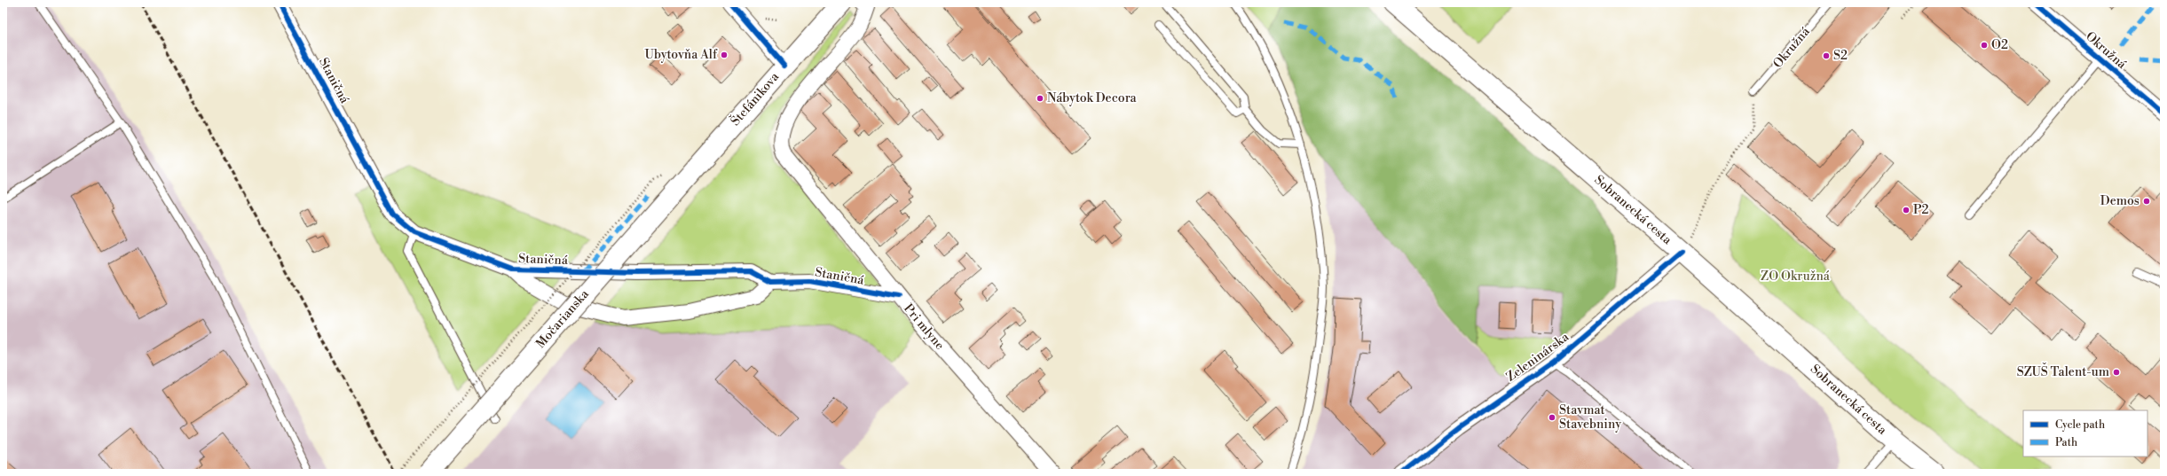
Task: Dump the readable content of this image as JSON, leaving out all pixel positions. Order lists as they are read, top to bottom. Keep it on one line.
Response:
{"streets":{"main road":["Štefánikova","Sobranecká cesta","Močarianska"],"street":["Okružná","Staničná","Pri mlyne","Zeleninárska"]},"crossings":[["Staničná","Pri mlyne"],["Štefánikova","Močarianska"],["Sobranecká cesta","Zeleninárska"]],"parks":["ZO Okružná"],"places":["O2","Ubytovňa Alf","S2","Nábytok Decora","Demos","P2","SZUŠ Talent-um","Stavmat Stavebniny"],"legend":["Cycle path","Path"]}
